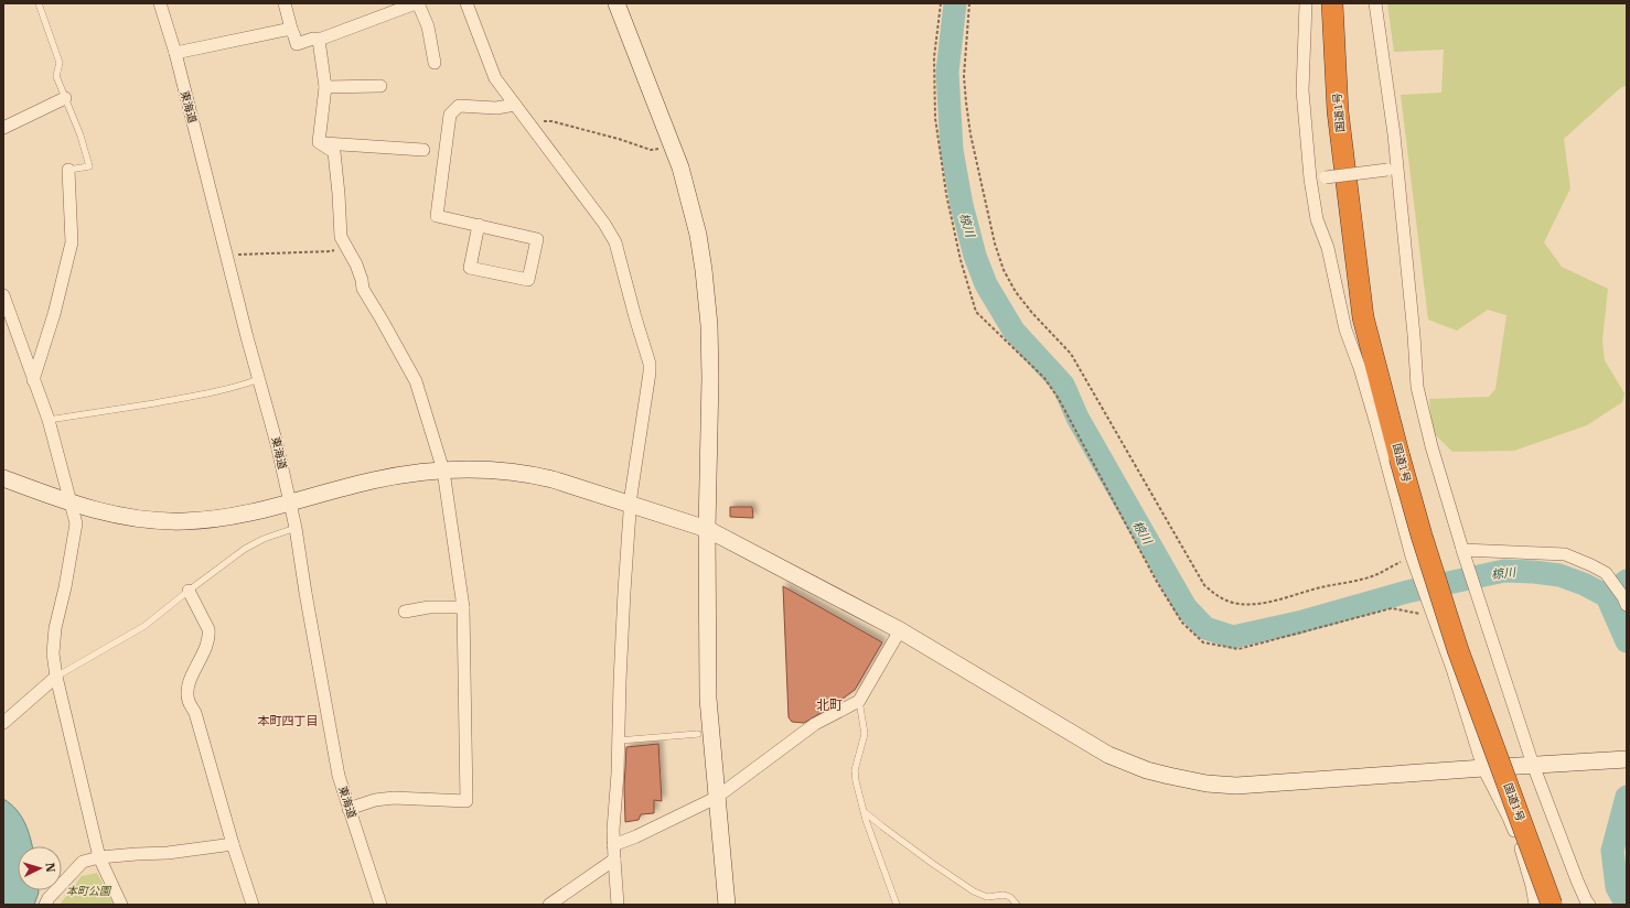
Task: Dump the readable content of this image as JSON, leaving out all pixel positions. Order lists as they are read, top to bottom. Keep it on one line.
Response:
{"streets":{"highway":["国道1号"],"street":["東海道"]},"districts":["北町","本町四丁目"],"water":["椋川"],"parks":["本町公園"],"north":"right"}
